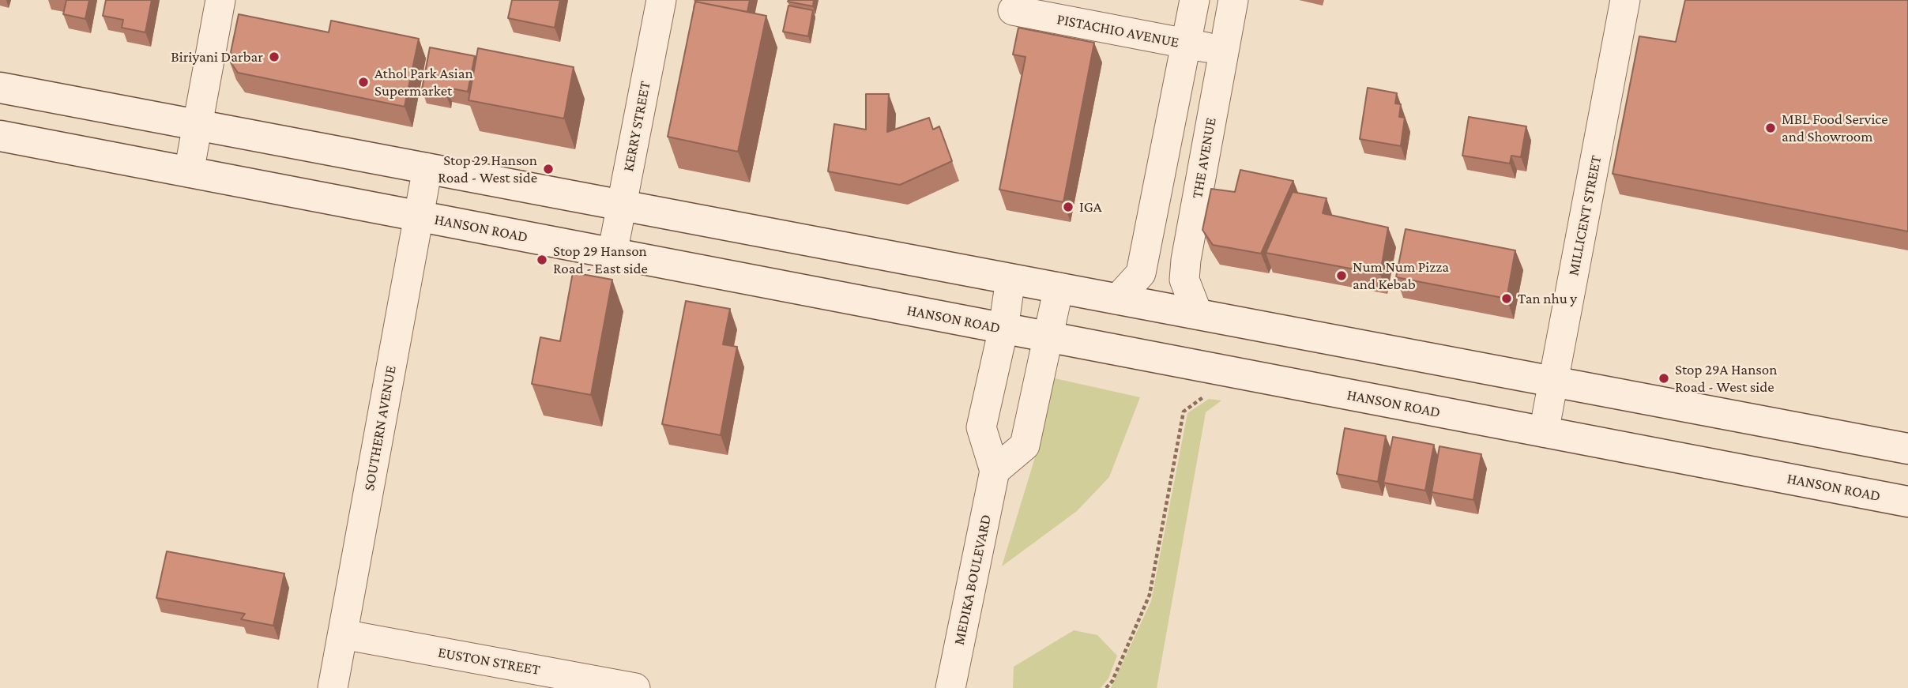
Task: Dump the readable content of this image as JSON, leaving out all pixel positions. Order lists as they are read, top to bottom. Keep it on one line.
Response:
{"streets":{"main road":["HANSON ROAD"],"street":["PISTACHIO AVENUE","KERRY STREET","THE AVENUE","MILLICENT STREET","SOUTHERN AVENUE","MEDIKA BOULEVARD","EUSTON STREET"]},"crossings":[["PISTACHIO AVENUE","THE AVENUE"],["KERRY STREET","HANSON ROAD"],["MILLICENT STREET","HANSON ROAD"],["HANSON ROAD","SOUTHERN AVENUE"],["HANSON ROAD","MEDIKA BOULEVARD"],["SOUTHERN AVENUE","EUSTON STREET"]],"places":["Biriyani Darbar","Athol Park Asian Supermarket","MBL Food Service and Showroom","Stop 29 Hanson Road - West side","IGA","Stop 29 Hanson Road - East side","Num Num Pizza and Kebab","Tan nhu y","Stop 29A Hanson Road - West side"]}
